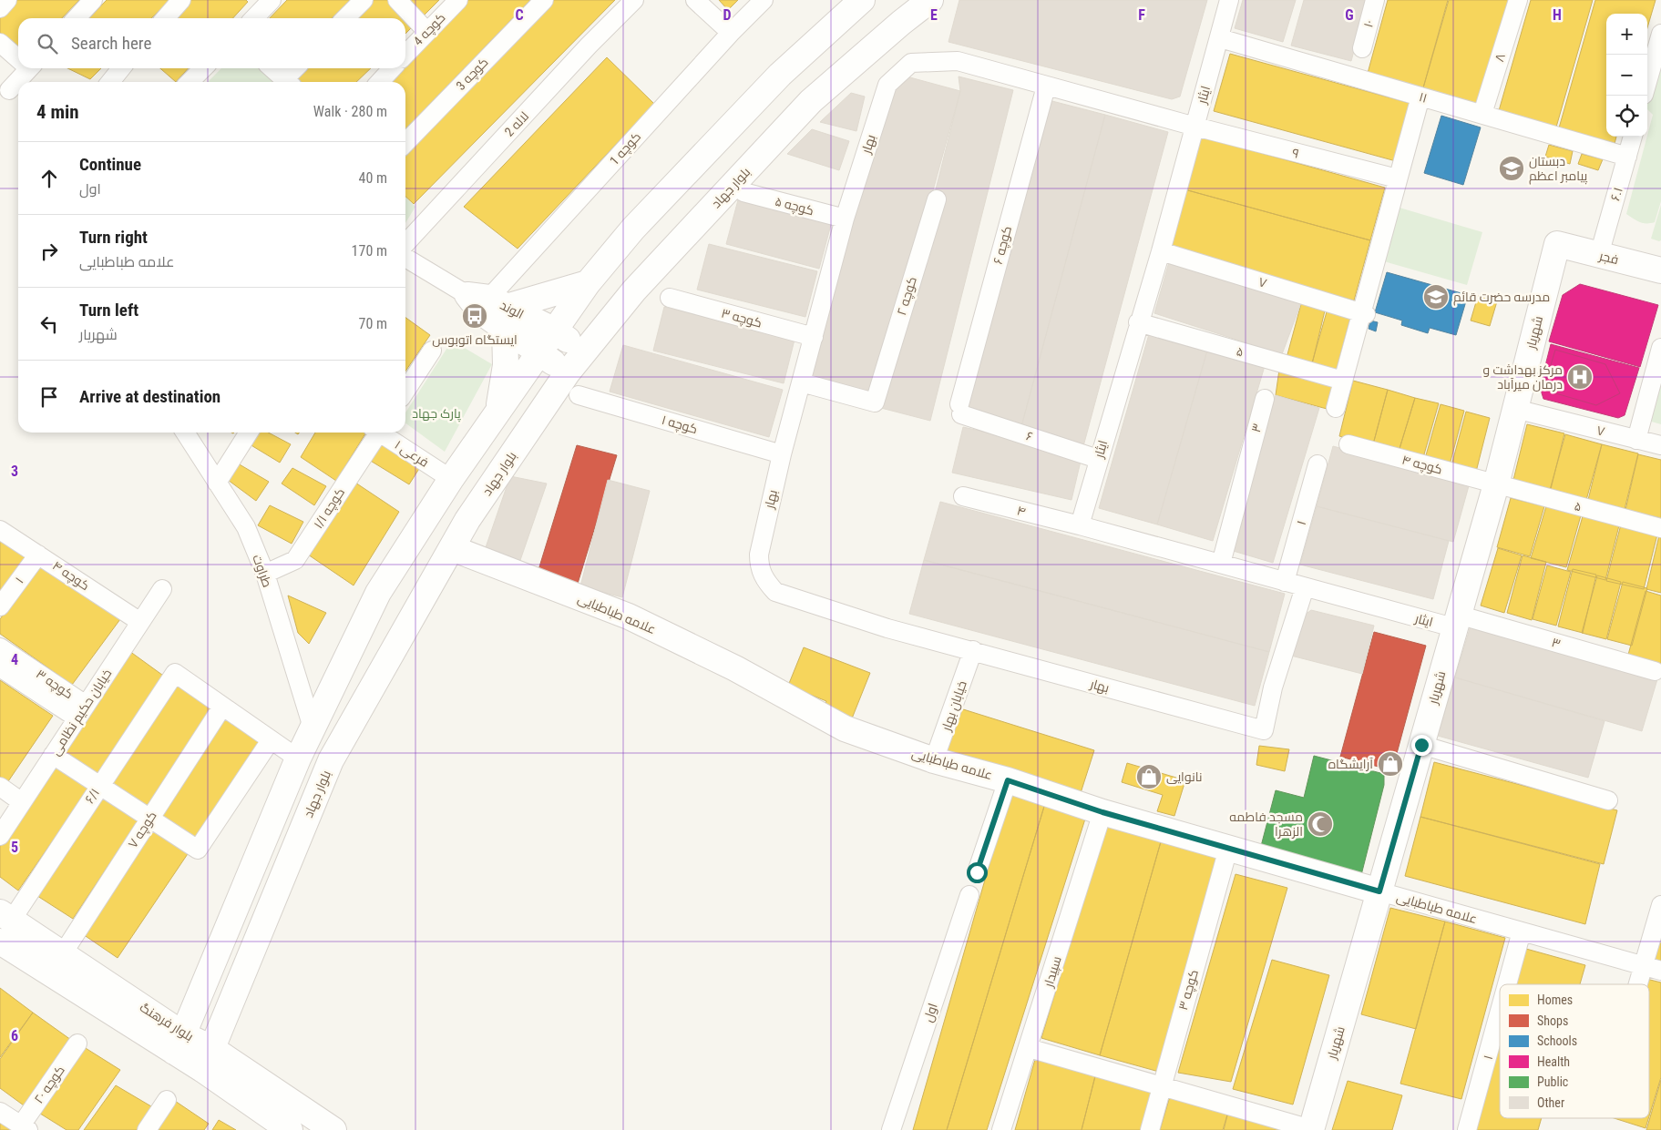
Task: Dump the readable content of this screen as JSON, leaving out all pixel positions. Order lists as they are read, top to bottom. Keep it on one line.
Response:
{"streets":{"main road":["بلوار جهاد","فجر","الوند","شهریار","علامه طباطبایی","بلوار فرهنگ"],"street":["۱۰","کوچه 4","۸","کوچه 3","ایثار","۱۱","لاله 2","بهار","کوچه 1","۹","۶.۱","کوچه ۵","کوچه ۶","۷","کوچه ۲","کوچه ۳","۵","کوچه ۱","۳","۶","فرعی ۱","کوچه ۴","کوچه ۱/۱","۴","۱","طراوت","خیابان بهار","خیابان حکیم نظامی","۶/۱","کوچه ۷","سپیدار","اول","کوچه ۲۰"]},"crossings":[["۸","۱۱"],["ایثار","۱۱"],["ایثار","بهار"],["ایثار","۹"],["ایثار","۷"],["ایثار","شهریار"],["ایثار","۵"],["ایثار","۳"],["ایثار","۶"],["ایثار","۴"],["ایثار","۱"],["۱۱","۶.۱"],["بهار","۹"],["بهار","کوچه ۵"],["بهار","کوچه ۶"],["بهار","کوچه ۲"],["بهار","کوچه ۳"],["بهار","کوچه ۱"],["بهار","خیابان بهار"],["کوچه 1","الوند"],["بلوار جهاد","الوند"],["بلوار جهاد","علامه طباطبایی"],["بلوار جهاد","بلوار فرهنگ"],["۶.۱","فجر"],["کوچه ۶","۶"],["فجر","شهریار"],["۷","شهریار"],["کوچه ۳","علامه طباطبایی"],["کوچه ۳","خیابان حکیم نظامی"],["شهریار","۵"],["شهریار","۳"],["شهریار","کوچه ۴"],["شهریار","علامه طباطبایی"],["۵","کوچه ۴"],["کوچه ۴","۱"],["کوچه ۴","خیابان حکیم نظامی"],["کوچه ۱/۱","طراوت"],["۱","علامه طباطبایی"],["علامه طباطبایی","خیابان بهار"],["علامه طباطبایی","سپیدار"],["۶/۱","کوچه ۷"],["۶/۱","بلوار فرهنگ"],["کوچه ۷","بلوار فرهنگ"]],"parks":["پارک جهاد"],"places":{"school or university":["دبستان پیامبر اعظم","مدرسه حضرت قائم"],"bus stop":["ایستگاه اتوبوس"],"hospital":["مرکز بهداشت و درمان میرآباد"],"shop":["آرایشگاه","نانوایی"],"mosque":["مسجد فاطمه الزهرا"]},"legend":["Homes","Shops","Schools","Health","Public","Other"],"page":{"map_buttons":["+","−"],"search":"Search here","heading":["4 min","Walk · 280 m"],"list":[["Continue","اول","40 m"],["Turn right","علامه طباطبایی","170 m"],["Turn left","شهریار","70 m"],"Arrive at destination"]},"grid":{"columns":["C","D","E","F","G","H"],"rows":["3","4","5","6"]}}
